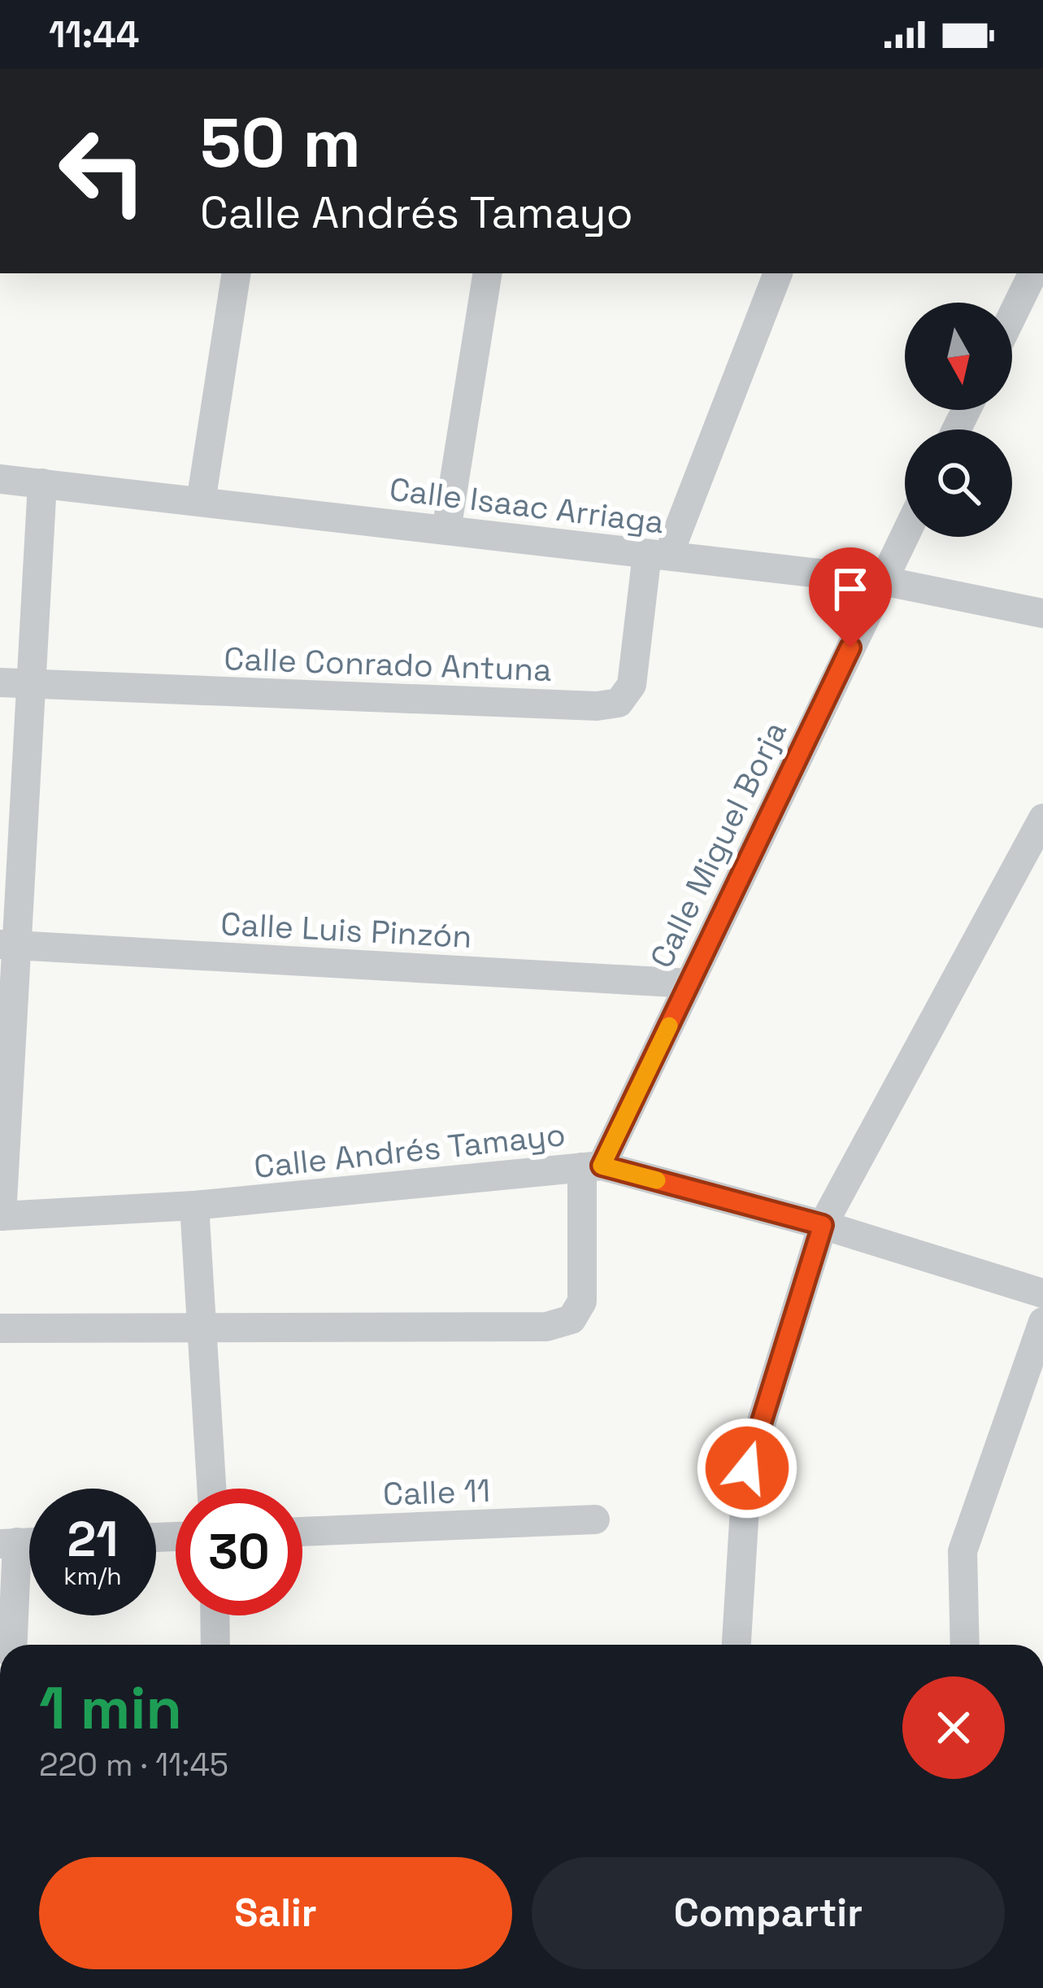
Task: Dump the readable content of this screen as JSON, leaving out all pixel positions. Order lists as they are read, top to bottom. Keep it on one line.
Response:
{"streets":{"street":["Calle Isaac Arriaga","Calle Conrado Antuna","Calle Miguel Borja","Calle Luis Pinzón","Calle Andrés Tamayo","Calle 11"]},"crossings":[["Calle Isaac Arriaga","Calle Conrado Antuna"],["Calle Isaac Arriaga","Calle Miguel Borja"],["Calle Miguel Borja","Calle Luis Pinzón"],["Calle Miguel Borja","Calle Andrés Tamayo"]],"north":"bottom","page":{"status":"11:44","turn":["50 m","Calle Andrés Tamayo"],"speed":"21 km/h","limit":"30","heading":["1 min","220 m · 11:45"],"buttons":["Salir","Compartir"]}}
